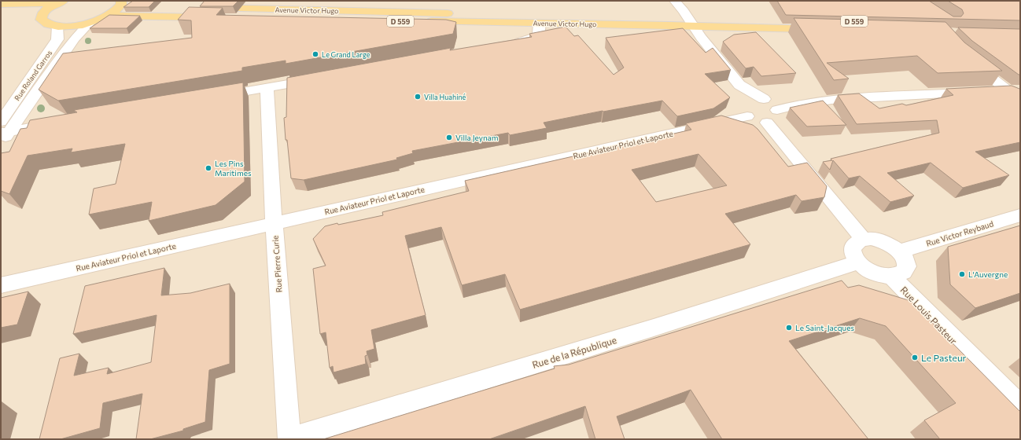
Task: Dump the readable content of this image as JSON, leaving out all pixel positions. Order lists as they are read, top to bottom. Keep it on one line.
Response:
{"streets":{"main road":["Avenue Victor Hugo","D 559"],"street":["Rue Roland Garros","Rue Aviateur Priol et Laporte","Rue Victor Reybaud","Rue Pierre Curie","Rue Louis Pasteur","Rue de la République"]},"crossings":[["Rue Aviateur Priol et Laporte","Rue Pierre Curie"],["Rue Victor Reybaud","Rue Louis Pasteur"],["Rue Victor Reybaud","Rue de la République"],["Rue Pierre Curie","Rue de la République"],["Rue Louis Pasteur","Rue de la République"]],"places":["Le Grand Large","Villa Huahiné","Villa Jeynam","Les Pins Maritimes","L'Auvergne","Le Saint-Jacques","Le Pasteur"]}
